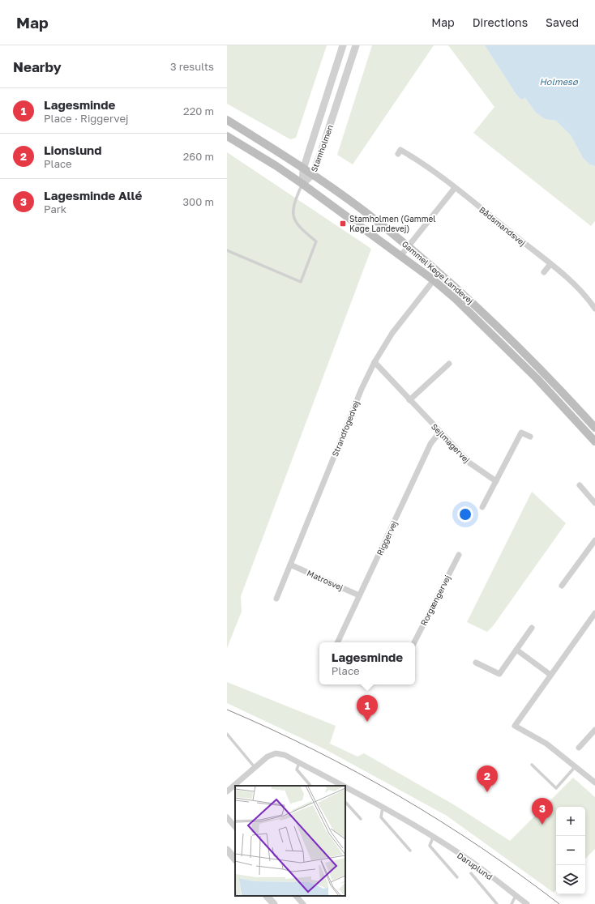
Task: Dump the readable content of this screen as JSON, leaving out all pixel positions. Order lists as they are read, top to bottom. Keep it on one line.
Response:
{"streets":{"main road":["Gammel Køge Landevej"],"street":["Stamholmen","Bådsmandsvej","Strandfogedvej","Sejlmagervej","Riggervej","Matrosvej","Rorgængervej","Daruplund"]},"crossings":[["Stamholmen","Gammel Køge Landevej"],["Gammel Køge Landevej","Strandfogedvej"],["Strandfogedvej","Sejlmagervej"],["Strandfogedvej","Matrosvej"],["Sejlmagervej","Riggervej"],["Riggervej","Matrosvej"]],"water":["Holmesø"],"places":{"transit":["Stamholmen (Gammel Køge Landevej)"]},"page":{"header":"Map","nav":["Map","Directions","Saved"],"heading":["Nearby","3 results"],"list":[{"mark":"1","name":"Lagesminde","note":"Place · Riggervej","value":"220 m"},{"mark":"2","name":"Lionslund","note":"Place","value":"260 m"},{"mark":"3","name":"Lagesminde Allé","note":"Park","value":"300 m"}],"popup":["Lagesminde","Place"],"pins":["1","2","3"],"map_buttons":["+","−"]}}
